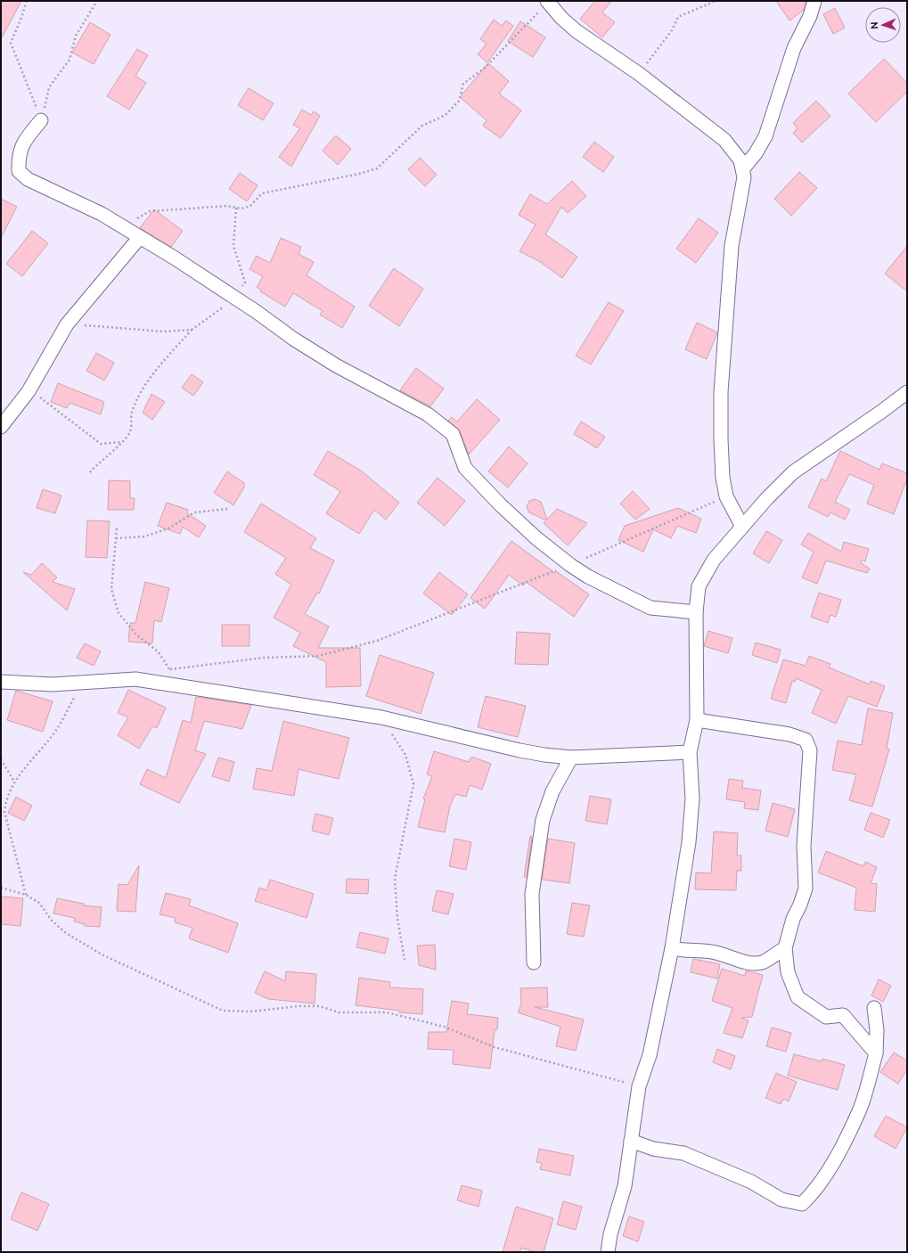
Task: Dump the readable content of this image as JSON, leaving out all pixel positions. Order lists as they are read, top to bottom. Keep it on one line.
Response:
{"north":"left"}
